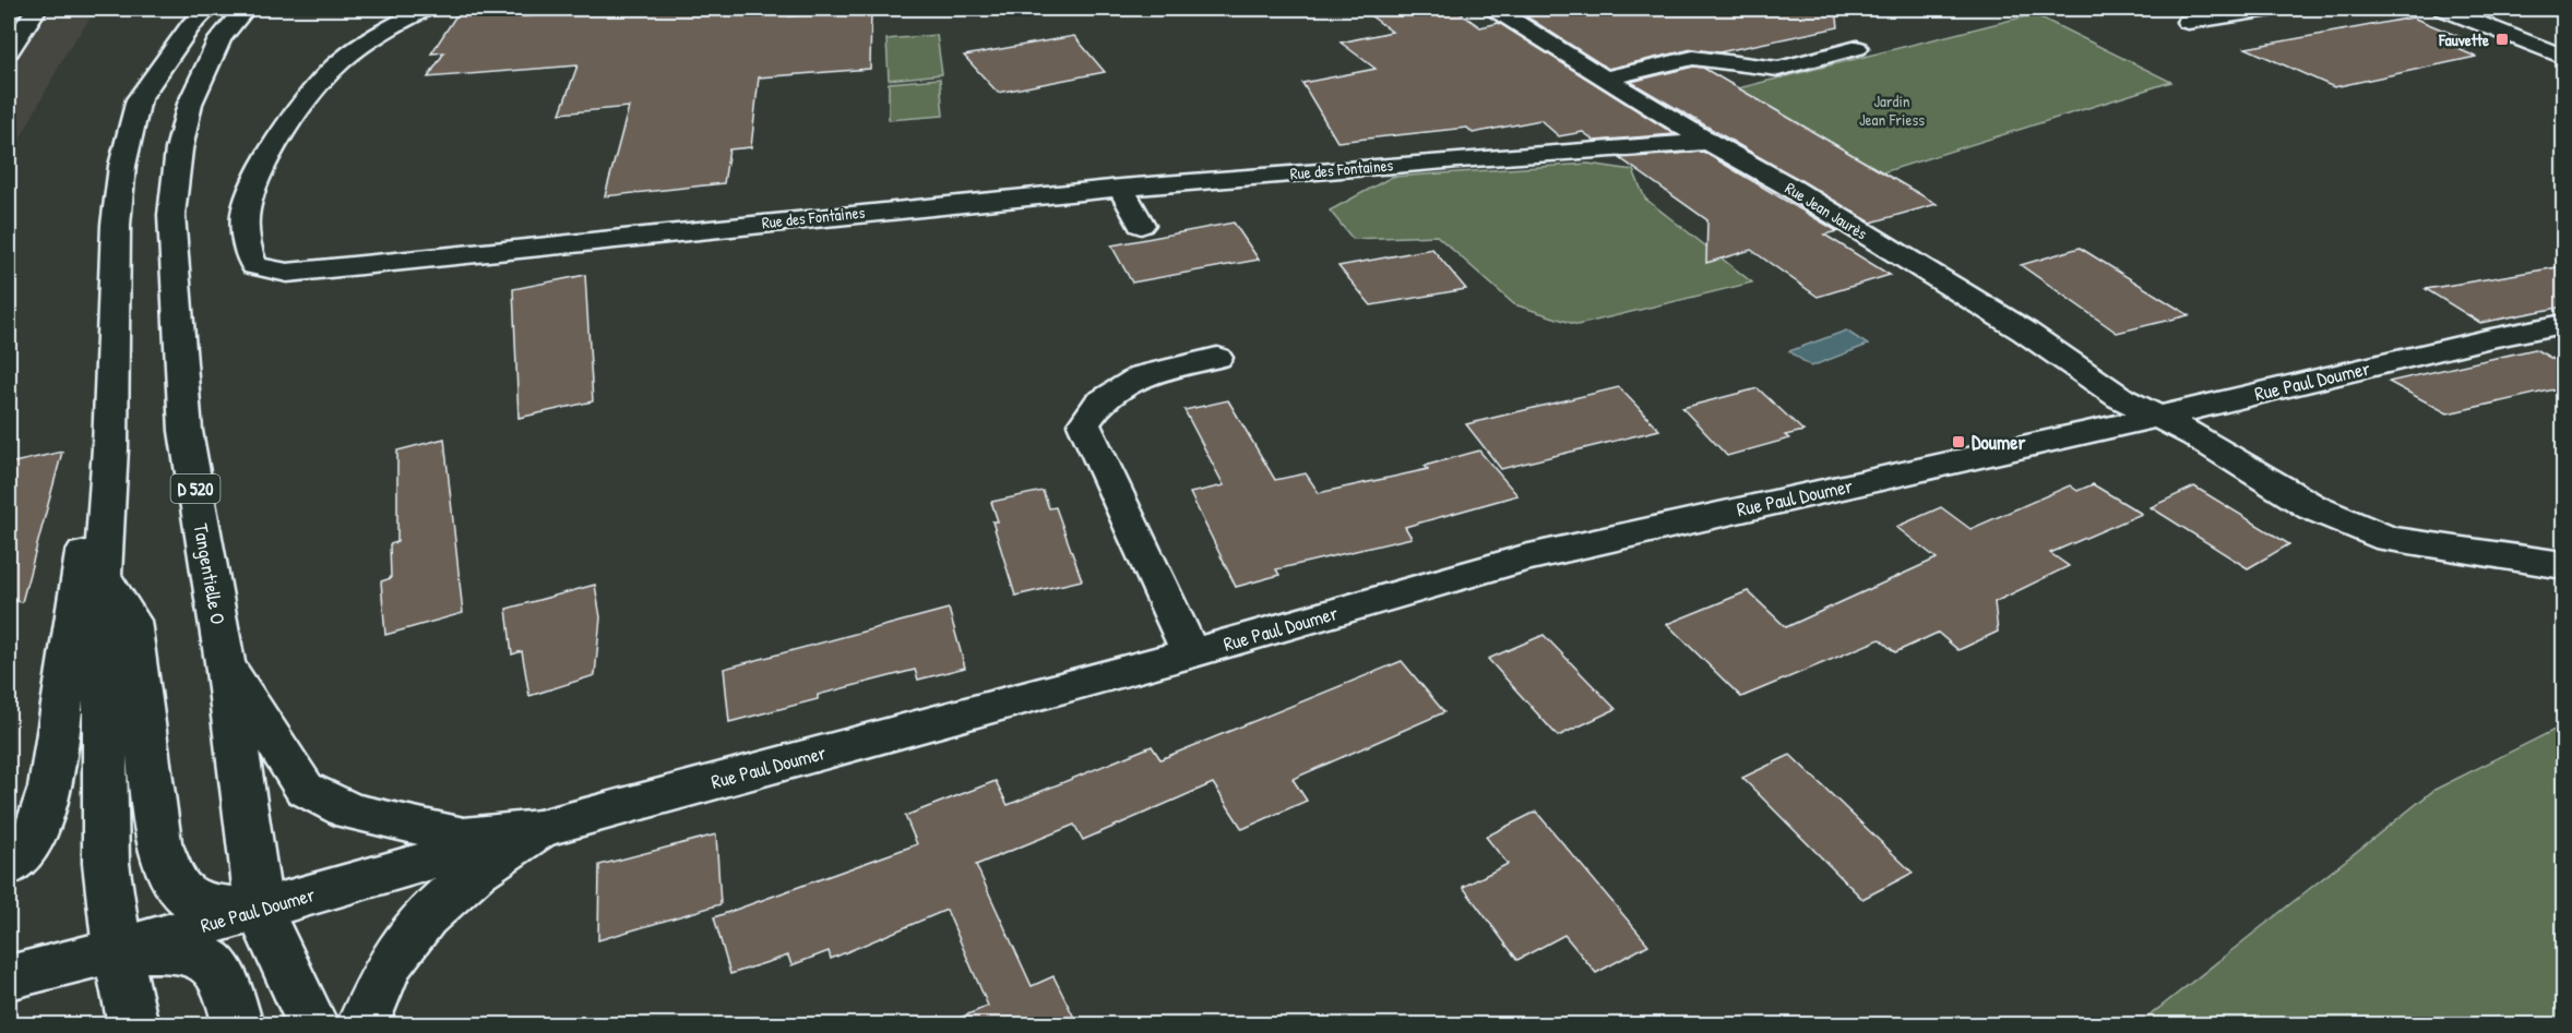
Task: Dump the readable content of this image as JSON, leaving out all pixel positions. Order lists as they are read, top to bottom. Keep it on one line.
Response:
{"streets":{"street":["Rue des Fontaines","Rue Jean Jaurès","Rue Paul Doumer","D 520","Tangentielle O"]},"crossings":[["Rue des Fontaines","Rue Jean Jaurès"],["Rue Jean Jaurès","Rue Paul Doumer"],["Rue Paul Doumer","Tangentielle O"]],"parks":["Jardin Jean Friess"],"places":{"transit":["Fauvette","Doumer"]}}
